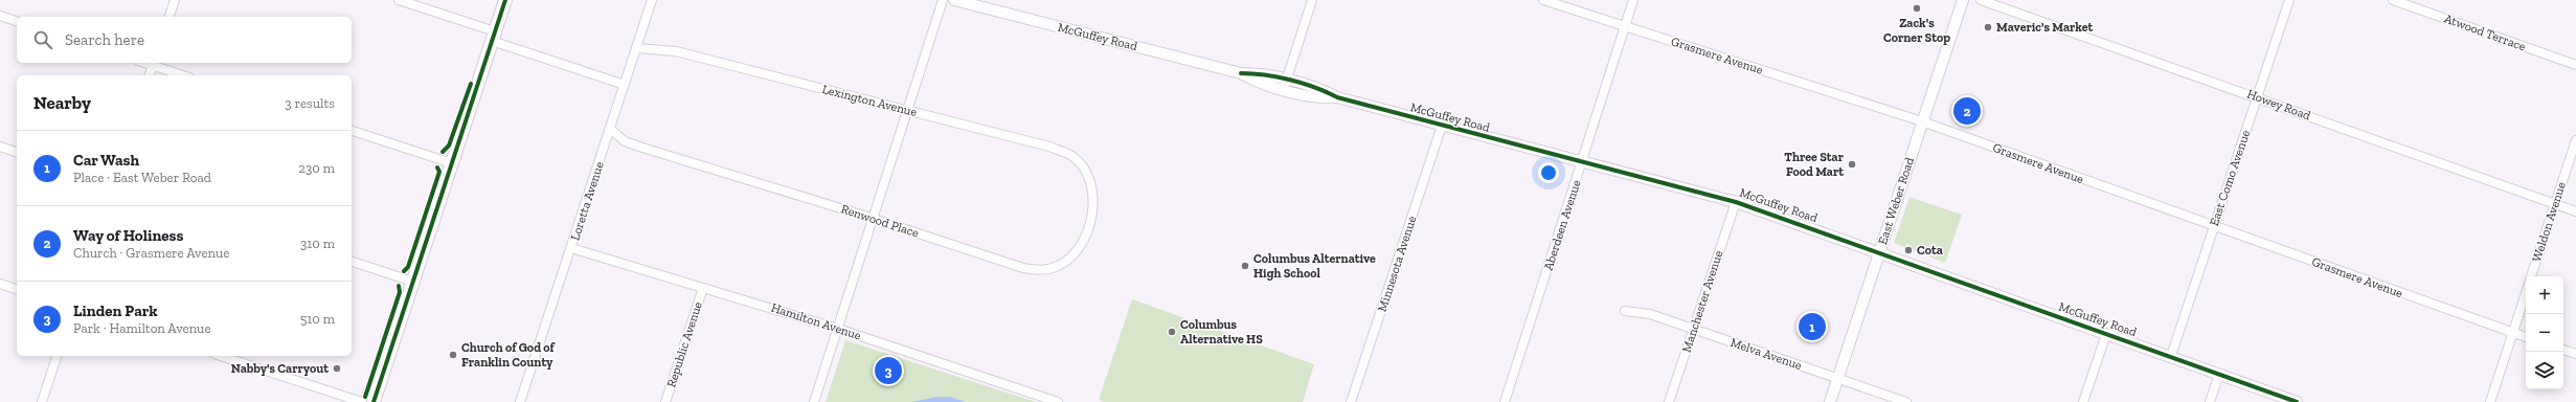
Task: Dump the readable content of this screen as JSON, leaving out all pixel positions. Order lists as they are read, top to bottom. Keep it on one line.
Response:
{"streets":{"street":["Atwood Terrace","McGuffey Road","Grasmere Avenue","Lexington Avenue","Howey Road","East Como Avenue","Loretta Avenue","East Weber Road","Renwood Place","Weldon Avenue","Aberdeen Avenue","Minnesota Avenue","Manchester Avenue","Hamilton Avenue","Republic Avenue","Melva Avenue"]},"crossings":[["McGuffey Road","East Como Avenue"],["McGuffey Road","East Weber Road"],["McGuffey Road","Aberdeen Avenue"],["McGuffey Road","Minnesota Avenue"],["McGuffey Road","Manchester Avenue"],["Grasmere Avenue","East Como Avenue"],["Grasmere Avenue","East Weber Road"],["Grasmere Avenue","Aberdeen Avenue"],["Lexington Avenue","Loretta Avenue"],["Lexington Avenue","Renwood Place"],["Howey Road","East Como Avenue"],["Howey Road","Weldon Avenue"],["Loretta Avenue","Renwood Place"],["Loretta Avenue","Hamilton Avenue"],["East Weber Road","Melva Avenue"],["Manchester Avenue","Melva Avenue"],["Hamilton Avenue","Republic Avenue"]],"places":["Zack's Corner Stop","Maveric's Market","Three Star Food Mart","Cota","Columbus Alternative High School","Columbus Alternative HS","Church of God of Franklin County","Nabby's Carryout"],"page":{"search":"Search here","heading":["Nearby","3 results"],"pins":["2","1","3"],"list":[{"mark":"1","name":"Car Wash","note":"Place · East Weber Road","value":"230 m"},{"mark":"2","name":"Way of Holiness","note":"Church · Grasmere Avenue","value":"310 m"},{"mark":"3","name":"Linden Park","note":"Park · Hamilton Avenue","value":"510 m"}],"map_buttons":["+","−"]}}
